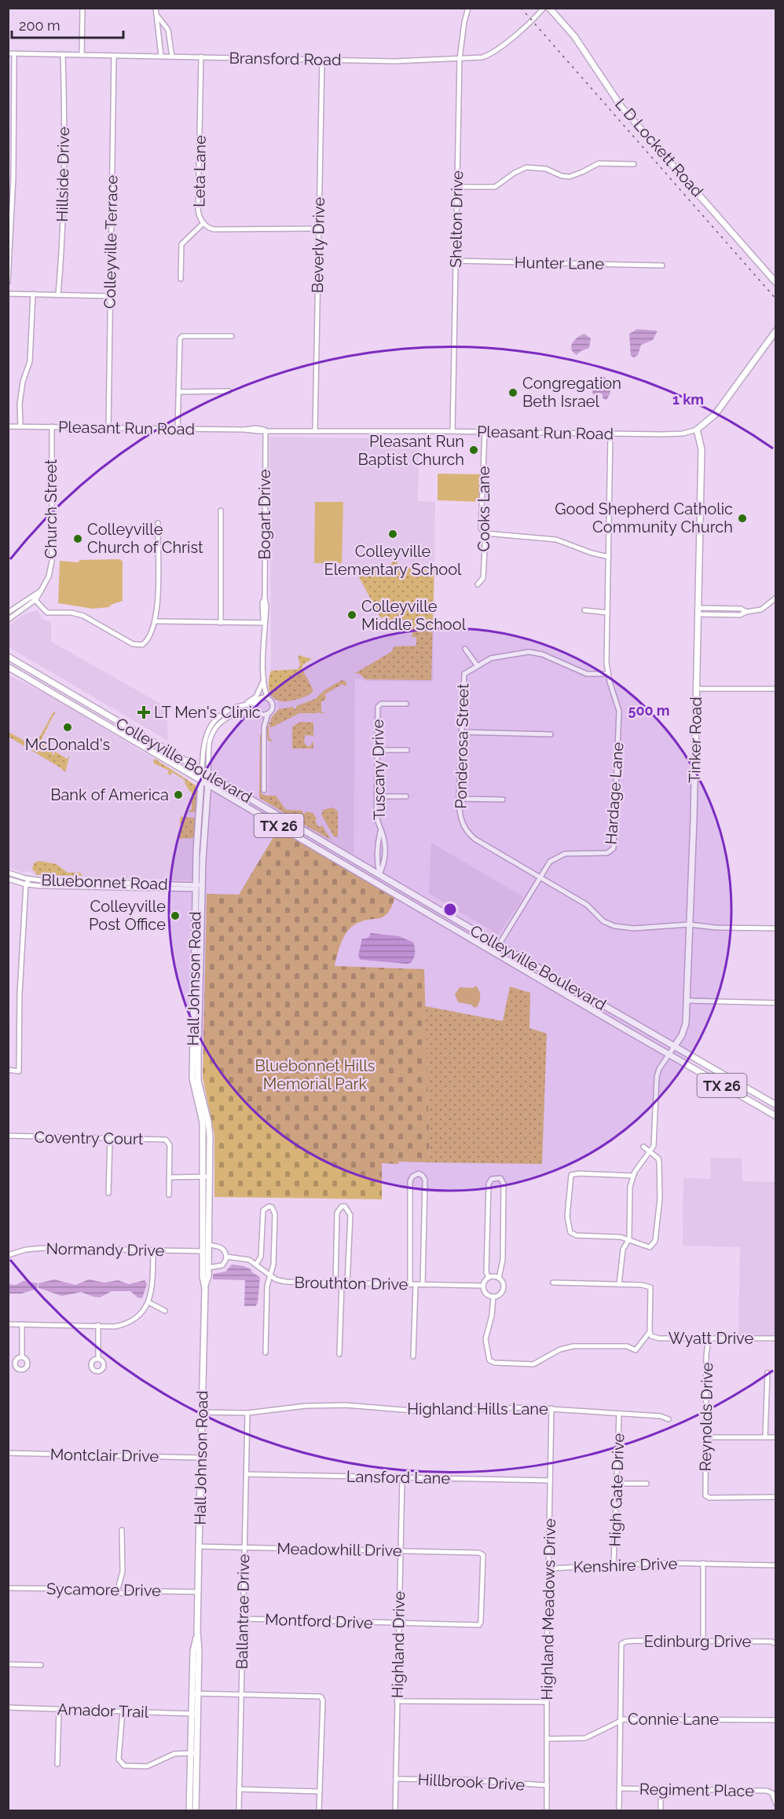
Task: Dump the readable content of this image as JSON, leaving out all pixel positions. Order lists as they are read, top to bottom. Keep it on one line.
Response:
{"streets":{"main road":["L D Lockett Road","Pleasant Run Road","Tinker Road","Colleyville Boulevard","TX 26","Hall Johnson Road"],"street":["Bransford Road","Leta Lane","Hillside Drive","Shelton Drive","Colleyville Terrace","Beverly Drive","Hunter Lane","Church Street","Cooks Lane","Bogart Drive","Ponderosa Street","Tuscany Drive","Hardage Lane","Bluebonnet Road","Coventry Court","Normandy Drive","Brouthton Drive","Wyatt Drive","Highland Hills Lane","Reynolds Drive","Montclair Drive","Lansford Lane","High Gate Drive","Meadowhill Drive","Kenshire Drive","Sycamore Drive","Highland Meadows Drive","Ballantrae Drive","Montford Drive","Edinburg Drive","Highland Drive","Amador Trail","Connie Lane","Hillbrook Drive","Regiment Place"]},"crossings":[["Bransford Road","Leta Lane"],["Bransford Road","Hillside Drive"],["Bransford Road","Shelton Drive"],["Bransford Road","Colleyville Terrace"],["Bransford Road","Beverly Drive"],["Leta Lane","Beverly Drive"],["Shelton Drive","Hunter Lane"],["Shelton Drive","Pleasant Run Road"],["Colleyville Terrace","Pleasant Run Road"],["Beverly Drive","Pleasant Run Road"],["Pleasant Run Road","Church Street"],["Pleasant Run Road","Cooks Lane"],["Pleasant Run Road","Bogart Drive"],["Pleasant Run Road","Tinker Road"],["Pleasant Run Road","Hardage Lane"],["Tinker Road","Ponderosa Street"],["Tinker Road","Colleyville Boulevard"],["Ponderosa Street","Hardage Lane"],["Colleyville Boulevard","Tuscany Drive"],["Colleyville Boulevard","Hardage Lane"],["Colleyville Boulevard","Hall Johnson Road"],["Bluebonnet Road","Hall Johnson Road"],["Hall Johnson Road","Normandy Drive"],["Hall Johnson Road","Highland Hills Lane"],["Hall Johnson Road","Montclair Drive"],["Hall Johnson Road","Meadowhill Drive"],["Hall Johnson Road","Sycamore Drive"],["Hall Johnson Road","Amador Trail"],["Wyatt Drive","Reynolds Drive"],["Highland Hills Lane","High Gate Drive"],["Highland Hills Lane","Highland Meadows Drive"],["Highland Hills Lane","Ballantrae Drive"],["Lansford Lane","Highland Meadows Drive"],["Lansford Lane","Ballantrae Drive"],["Lansford Lane","Highland Drive"],["High Gate Drive","Kenshire Drive"],["Meadowhill Drive","Ballantrae Drive"],["Meadowhill Drive","Montford Drive"],["Meadowhill Drive","Highland Drive"],["Kenshire Drive","Highland Meadows Drive"],["Highland Meadows Drive","Connie Lane"],["Highland Meadows Drive","Hillbrook Drive"],["Ballantrae Drive","Montford Drive"],["Montford Drive","Highland Drive"],["Edinburg Drive","Connie Lane"],["Highland Drive","Hillbrook Drive"]],"parks":["Bluebonnet Hills Memorial Park"],"places":{"other":["Congregation Beth Israel","Pleasant Run Baptist Church","Good Shepherd Catholic Community Church","Colleyville Elementary School","Colleyville Church of Christ","Colleyville Middle School","McDonald's","Bank of America","Colleyville Post Office"],"health":["LT Men's Clinic"]},"scale_bar":"200 m","rings":["1 km","500 m"]}
